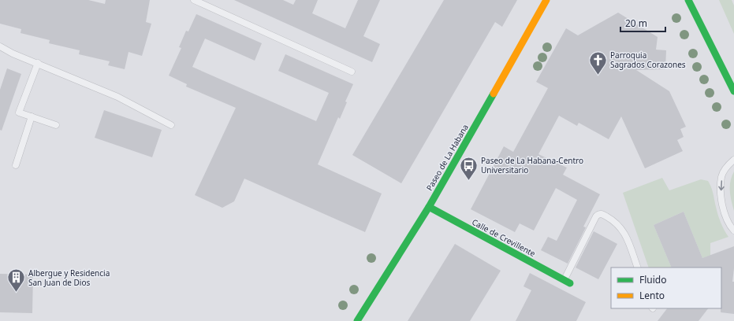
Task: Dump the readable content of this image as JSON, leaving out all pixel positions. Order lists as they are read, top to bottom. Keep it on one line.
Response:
{"streets":{"street":["Paseo de La Habana","Calle de Crevillente"]},"crossings":[["Paseo de La Habana","Calle de Crevillente"]],"places":{"church":["Parroquia Sagrados Corazones"],"bus stop":["Paseo de La Habana-Centro Universitario"],"building":["Albergue y Residencia San Juan de Dios"]},"legend":["Fluido","Lento"],"scale_bar":"20 m"}
